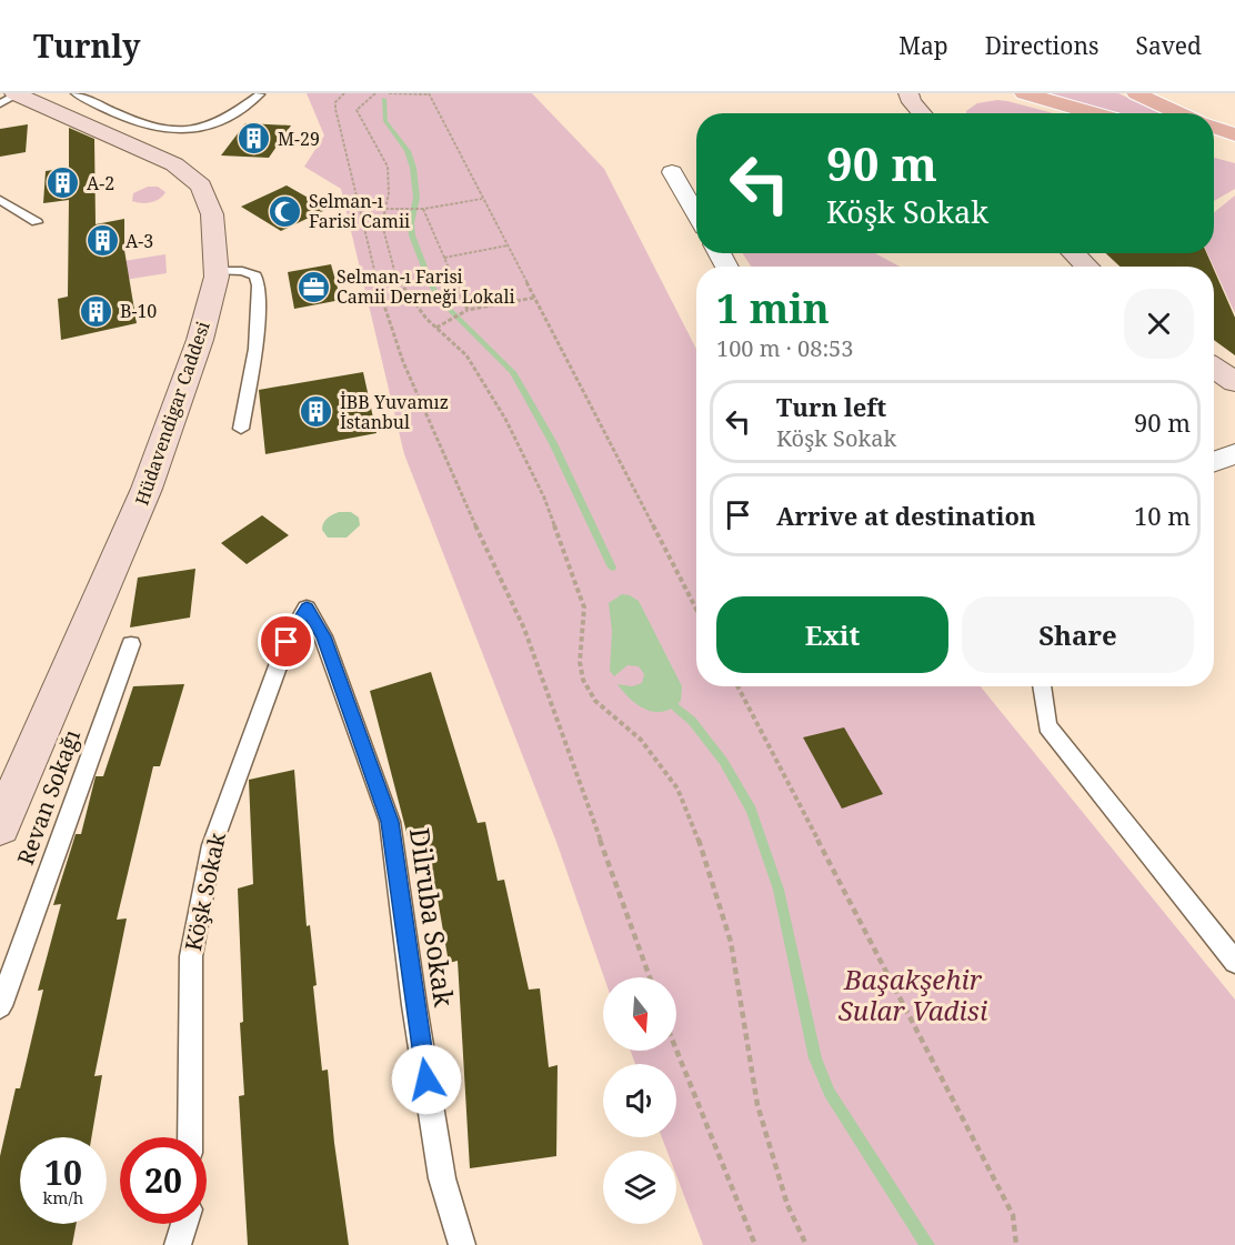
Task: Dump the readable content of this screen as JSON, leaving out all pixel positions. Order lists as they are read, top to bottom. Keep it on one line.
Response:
{"streets":{"street":["Hüdavendigar Caddesi"],"lane":["Revan Sokağı","Köşk Sokak","Dilruba Sokak"]},"crossings":[["Köşk Sokak","Dilruba Sokak"]],"parks":["Başakşehir Sular Vadisi"],"places":{"building":["M-29","A-2","A-3","B-10","İBB Yuvamız İstanbul"],"mosque":["Selman-ı Farisi Camii"],"office":["Selman-ı Farisi Camii Derneği Lokali"]},"north":"bottom","page":{"header":"Turnly","nav":["Map","Directions","Saved"],"turn":["90 m","Köşk Sokak"],"heading":["1 min","100 m · 08:53"],"list":[{"name":"Turn left","note":"Köşk Sokak","value":"90 m"},{"name":"Arrive at destination","value":"10 m"}],"buttons":["Exit","Share"],"speed":"10 km/h","limit":"20"}}
